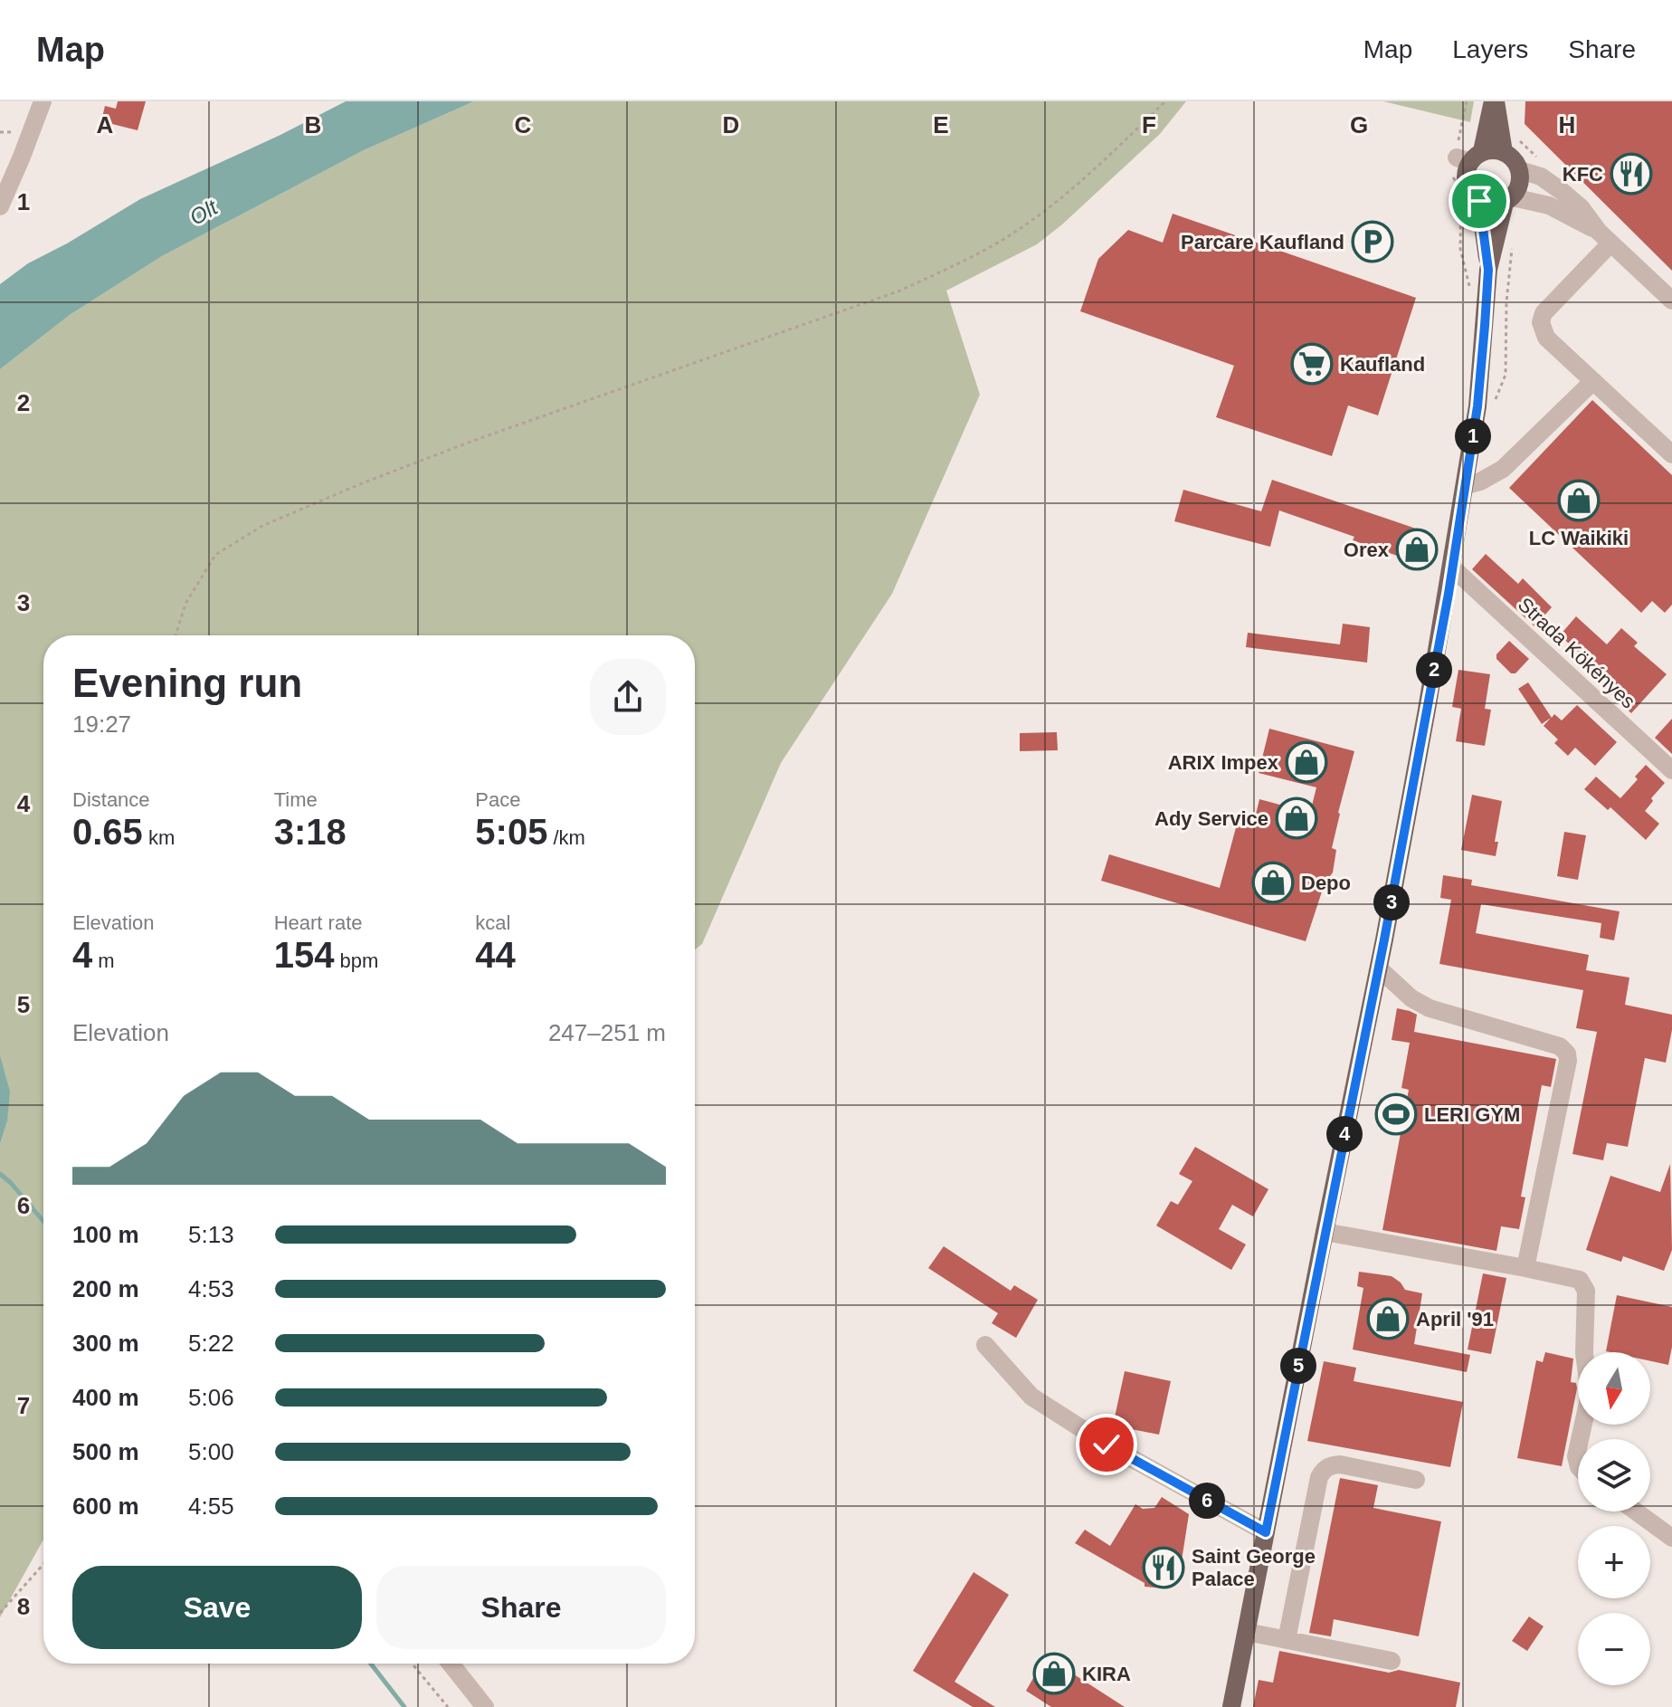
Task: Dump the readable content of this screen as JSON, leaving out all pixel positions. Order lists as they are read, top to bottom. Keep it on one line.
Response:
{"streets":{"street":["Strada Kökényes"]},"water":["Olt"],"places":{"restaurant":["KFC","Saint George Palace"],"parking":["Parcare Kaufland"],"supermarket":["Kaufland"],"shop":["LC Waikiki","Orex","ARIX Impex","Ady Service","Depo","April '91","KIRA"],"sports":["LERI GYM"]},"north":"bottom","page":{"header":"Map","nav":["Map","Layers","Share"],"pins":["1","2","3","4","5","6"],"heading":["Evening run","19:27"],"stats":[["Distance","0.65 km"],["Time","3:18"],["Pace","5:05 /km"],["Elevation","4 m"],["Heart rate","154 bpm"],["kcal","44"]],"chart":["Elevation","247–251 m"],"list":[{"name":"100 m","note":"5:13"},{"name":"200 m","note":"4:53"},{"name":"300 m","note":"5:22"},{"name":"400 m","note":"5:06"},{"name":"500 m","note":"5:00"},{"name":"600 m","note":"4:55"}],"map_buttons":["+","−"],"buttons":["Save","Share"]},"grid":{"columns":["A","B","C","D","E","F","G","H"],"rows":["1","2","3","4","5","6","7","8"]}}
